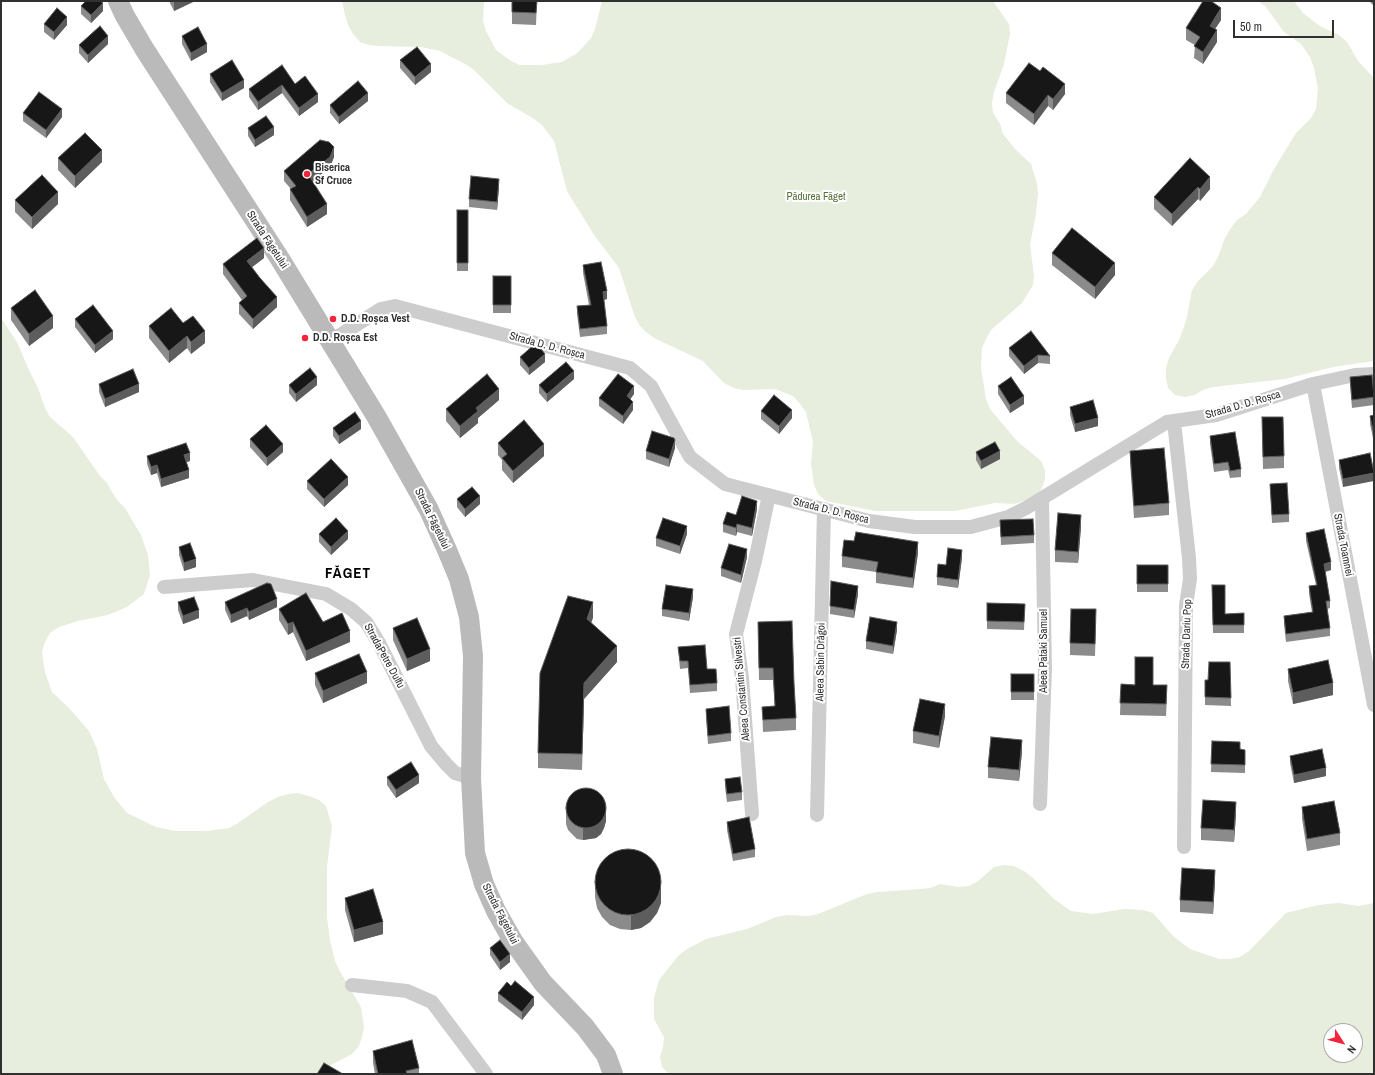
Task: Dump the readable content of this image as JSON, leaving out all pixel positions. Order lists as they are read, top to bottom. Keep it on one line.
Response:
{"streets":{"main road":["Strada Făgetului"],"street":["Strada D. D. Roșca","Strada Toamnei","Strada Dariu Pop","Aleea Pataki Samuel","StradaPetre Dulfu","Aleea Sabin Drăgoi","Aleea Constantin Silvestri"]},"crossings":[["Strada Făgetului","Strada D. D. Roșca"],["Strada Făgetului","StradaPetre Dulfu"],["Strada D. D. Roșca","Strada Toamnei"],["Strada D. D. Roșca","Strada Dariu Pop"],["Strada D. D. Roșca","Aleea Pataki Samuel"],["Strada D. D. Roșca","Aleea Sabin Drăgoi"],["Strada D. D. Roșca","Aleea Constantin Silvestri"]],"districts":["FĂGET"],"parks":["Pădurea Făget"],"places":["Biserica Sf Cruce","D.D. Roșca Vest","D.D. Roșca Est"],"scale_bar":"50 m","north":"bottom right"}
